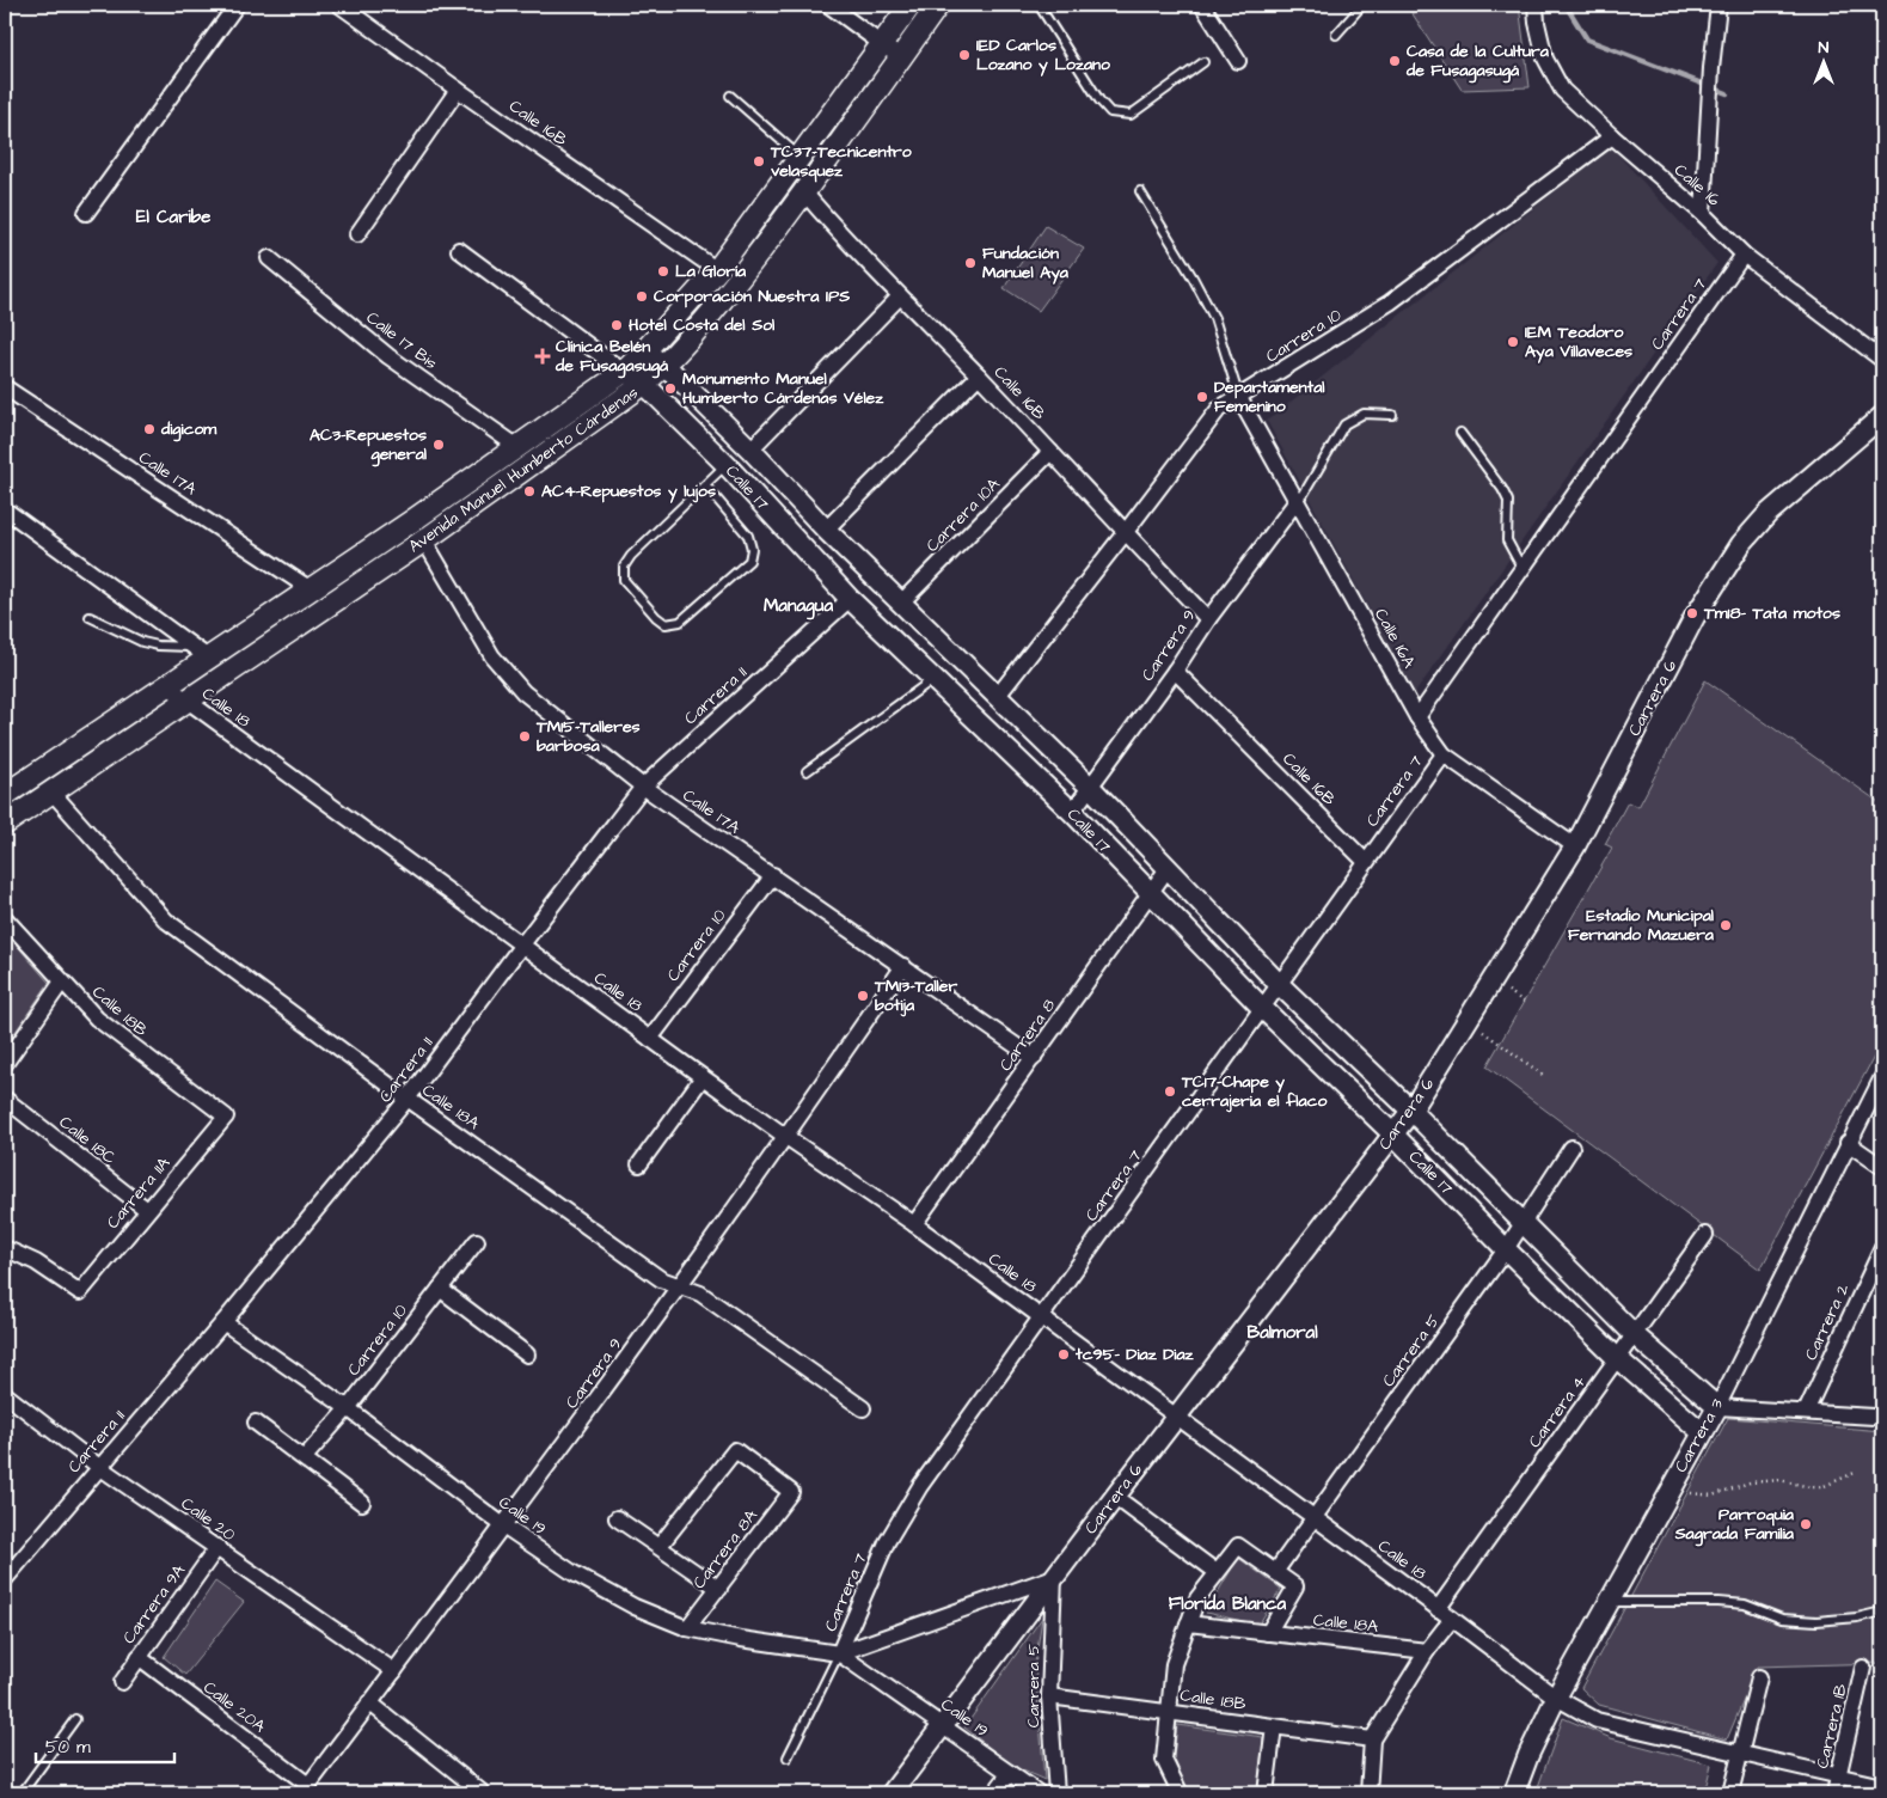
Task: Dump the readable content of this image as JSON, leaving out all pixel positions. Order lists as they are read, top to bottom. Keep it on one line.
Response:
{"streets":{"main road":["Avenida Manuel Humberto Cárdenas"],"street":["Calle 16B","Calle 16","Carrera 7","Carrera 10","Calle 17 Bis","Calle 17A","Calle 17","Carrera 10A","Calle 16A","Carrera 9","Carrera 11","Carrera 6","Calle 18","Calle 18B","Carrera 8","Calle 18A","Calle 18C","Carrera 11A","Carrera 2","Carrera 5","Carrera 4","Carrera 3","Calle 19","Calle 20","Carrera 8A","Carrera 9A","Calle 20A","Carrera 1B"]},"crossings":[["Calle 16B","Carrera 7"],["Calle 16B","Carrera 10"],["Calle 16B","Avenida Manuel Humberto Cárdenas"],["Calle 16B","Carrera 10A"],["Calle 16B","Carrera 9"],["Calle 16","Carrera 7"],["Calle 16","Carrera 10"],["Carrera 7","Calle 17"],["Carrera 7","Calle 16A"],["Carrera 7","Calle 18"],["Carrera 7","Calle 19"],["Carrera 10","Calle 17A"],["Carrera 10","Calle 17"],["Carrera 10","Calle 16A"],["Carrera 10","Calle 18"],["Carrera 10","Calle 19"],["Calle 17 Bis","Avenida Manuel Humberto Cárdenas"],["Avenida Manuel Humberto Cárdenas","Calle 17A"],["Avenida Manuel Humberto Cárdenas","Calle 17"],["Avenida Manuel Humberto Cárdenas","Calle 18"],["Avenida Manuel Humberto Cárdenas","Calle 18A"],["Calle 17A","Carrera 9"],["Calle 17A","Carrera 11"],["Calle 17A","Carrera 8"],["Calle 17","Carrera 10A"],["Calle 17","Carrera 9"],["Calle 17","Carrera 11"],["Calle 17","Carrera 6"],["Calle 17","Carrera 8"],["Calle 17","Carrera 5"],["Calle 17","Carrera 4"],["Calle 17","Carrera 3"],["Calle 16A","Carrera 9"],["Calle 16A","Carrera 6"],["Carrera 9","Calle 18"],["Carrera 9","Calle 18A"],["Carrera 9","Calle 19"],["Carrera 9","Calle 20"],["Carrera 9","Calle 20A"],["Carrera 11","Calle 18"],["Carrera 11","Calle 18A"],["Carrera 11","Calle 19"],["Carrera 11","Calle 20"],["Carrera 6","Calle 18"],["Carrera 6","Carrera 5"],["Carrera 6","Calle 19"],["Calle 18","Carrera 8"],["Calle 18","Carrera 5"],["Calle 18","Carrera 4"],["Calle 18","Carrera 3"],["Calle 18","Carrera 1B"],["Calle 18B","Carrera 11A"],["Calle 18B","Carrera 5"],["Calle 18C","Carrera 11A"],["Carrera 5","Calle 19"],["Calle 19","Carrera 8A"],["Calle 20","Carrera 9A"],["Carrera 9A","Calle 20A"]],"districts":["El Caribe","Managua","Balmoral","Florida Blanca"],"places":{"other":["IED Carlos Lozano y Lozano","Casa de la Cultura de Fusagasugá","TC37-Tecnicentro velasquez","Fundación Manuel Aya","La Gloría","Corporación Nuestra IPS","Hotel Costa del Sol","IEM Teodoro Aya Villaveces","Monumento Manuel Humberto Cárdenas Vélez","Departamental Femenino","digicom","AC3-Repuestos general","AC4-Repuestos y lujos","Tm18- Tata motos","TM15-Talleres barbosa","Estadio Municipal Fernando Mazuera","TM13-Taller botija","TC17-Chape y cerrajeria el flaco","tc95- Diaz Diaz","Parroquia Sagrada Familia"],"health":["Clínica Belén de Fusagasugá"]},"scale_bar":"50 m","north":"top"}
